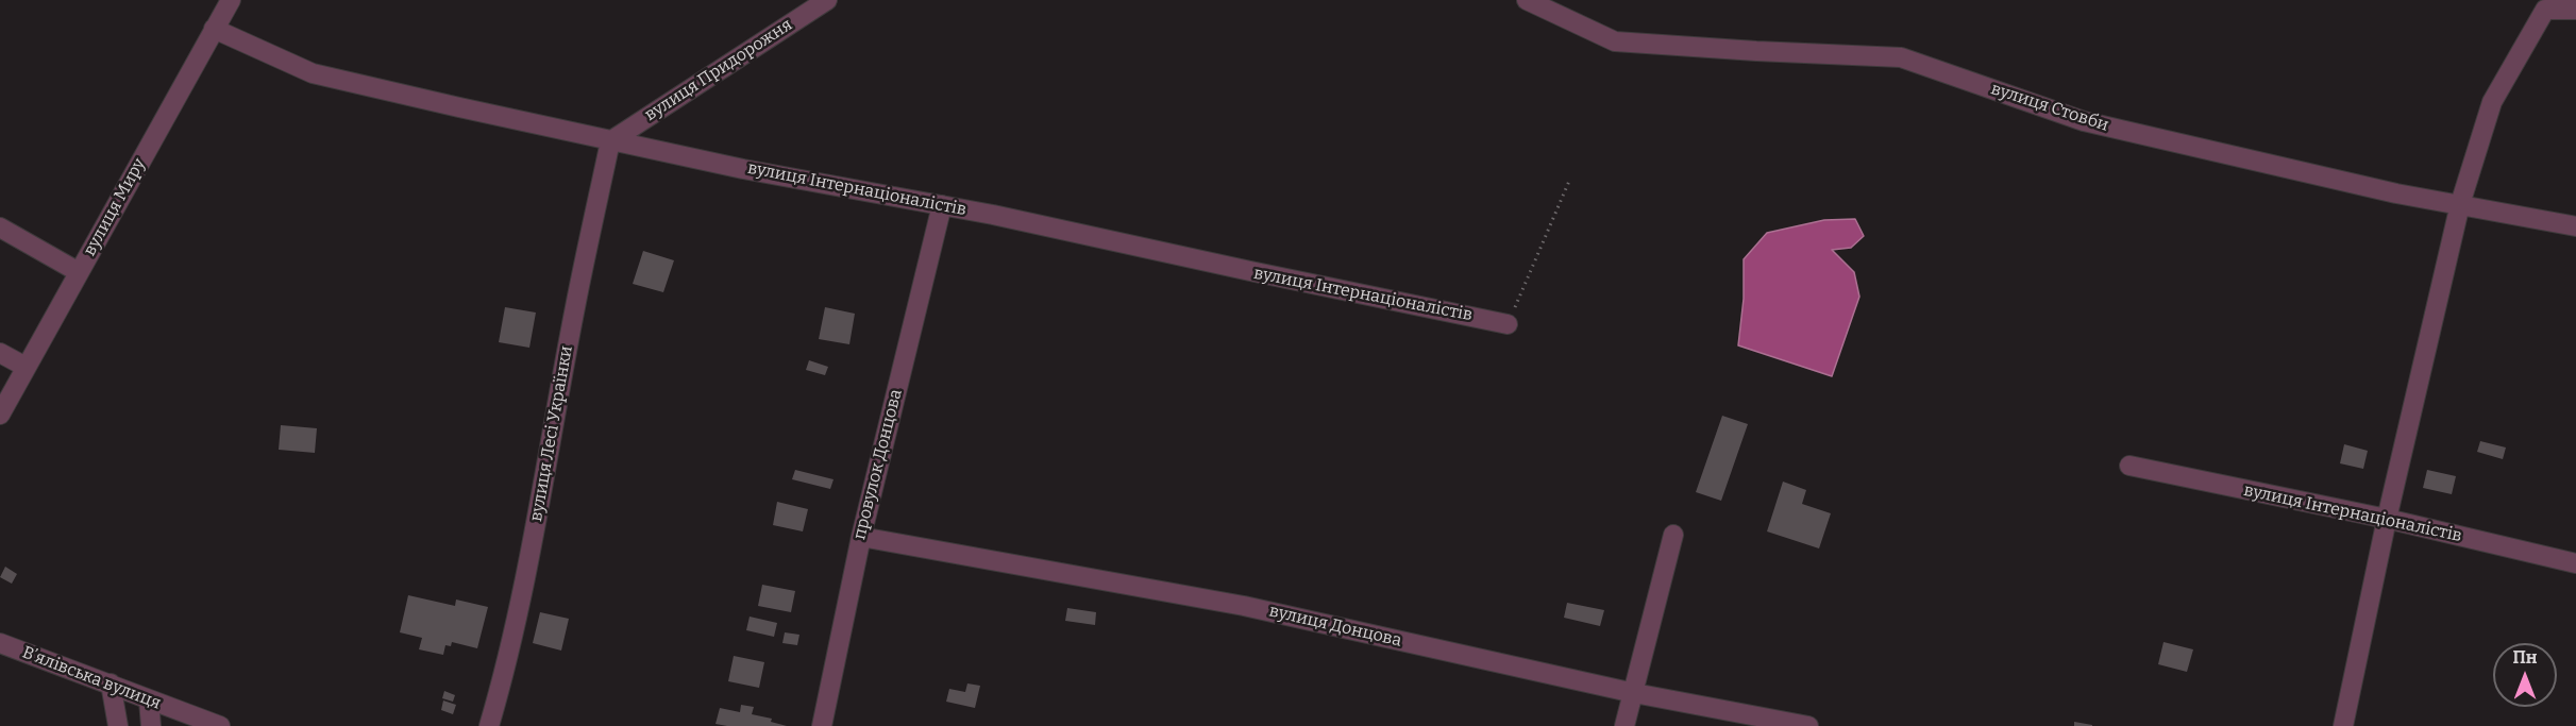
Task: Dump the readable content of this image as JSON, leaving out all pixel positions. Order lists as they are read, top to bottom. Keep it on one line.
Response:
{"streets":{"street":["вулиця Придорожня","вулиця Стовби","вулиця Інтернаціоналістів","вулиця Миру","вулиця Лесі Українки","провулок Донцова","вулиця Донцова","В’ялівська вулиця"]},"crossings":[["вулиця Придорожня","вулиця Інтернаціоналістів"],["вулиця Придорожня","вулиця Лесі Українки"],["вулиця Інтернаціоналістів","вулиця Миру"],["вулиця Інтернаціоналістів","вулиця Лесі Українки"],["вулиця Інтернаціоналістів","провулок Донцова"],["провулок Донцова","вулиця Донцова"]],"north":"top"}
